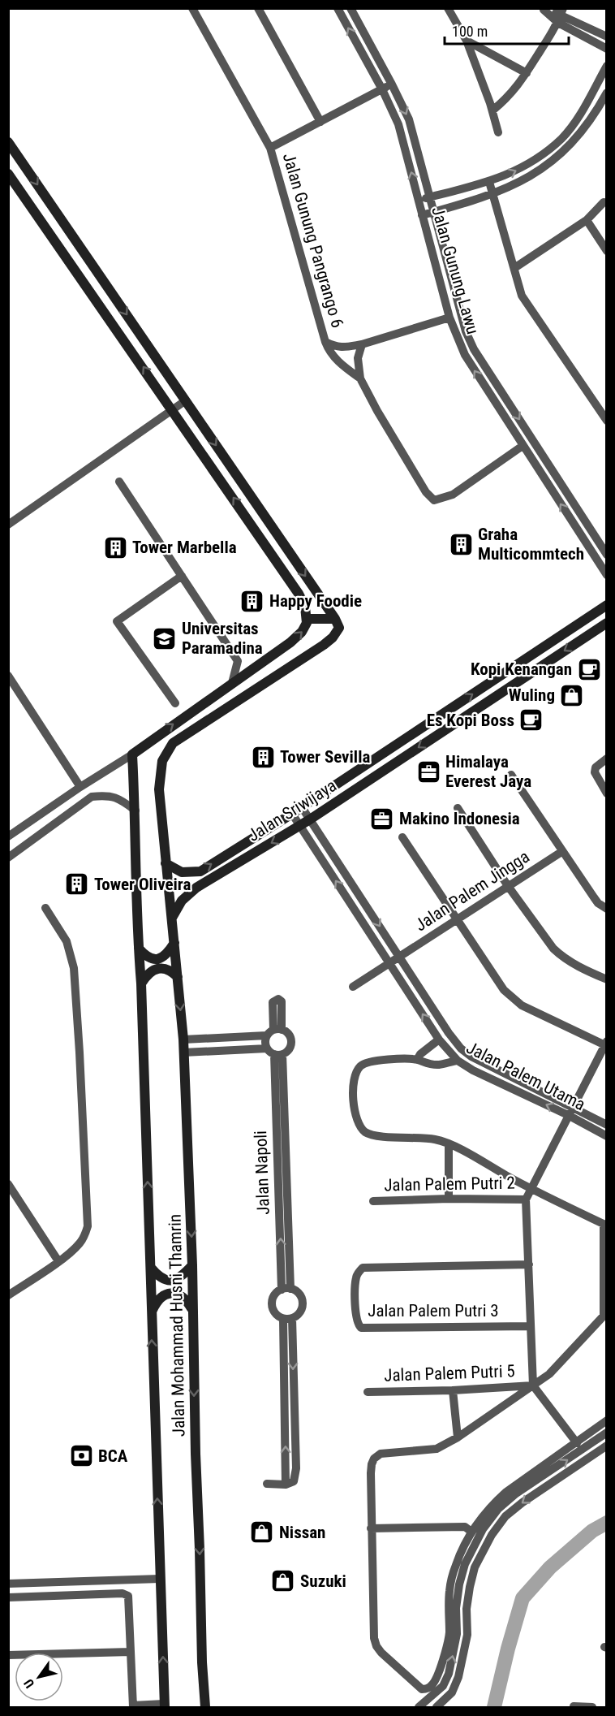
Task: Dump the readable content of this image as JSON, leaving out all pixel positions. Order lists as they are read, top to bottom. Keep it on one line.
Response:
{"streets":{"street":["Jalan Gunung Pangrango 6","Jalan Gunung Lawu","Jalan Sriwijaya","Jalan Palem Jingga","Jalan Palem Utama","Jalan Napoli","Jalan Palem Putri 2","Jalan Palem Putri 3","Jalan Mohammad Husni Thamrin","Jalan Palem Putri 5"]},"crossings":[["Jalan Sriwijaya","Jalan Palem Utama"],["Jalan Sriwijaya","Jalan Mohammad Husni Thamrin"],["Jalan Palem Jingga","Jalan Palem Utama"]],"places":{"building":["Graha Multicommtech","Tower Marbella","Happy Foodie","Tower Sevilla","Tower Oliveira"],"school or university":["Universitas Paramadina"],"cafe":["Kopi Kenangan","Es Kopi Boss"],"shop":["Wuling","Nissan","Suzuki"],"office":["Himalaya Everest Jaya","Makino Indonesia"],"bank":["BCA"]},"scale_bar":"100 m","north":"bottom left"}
